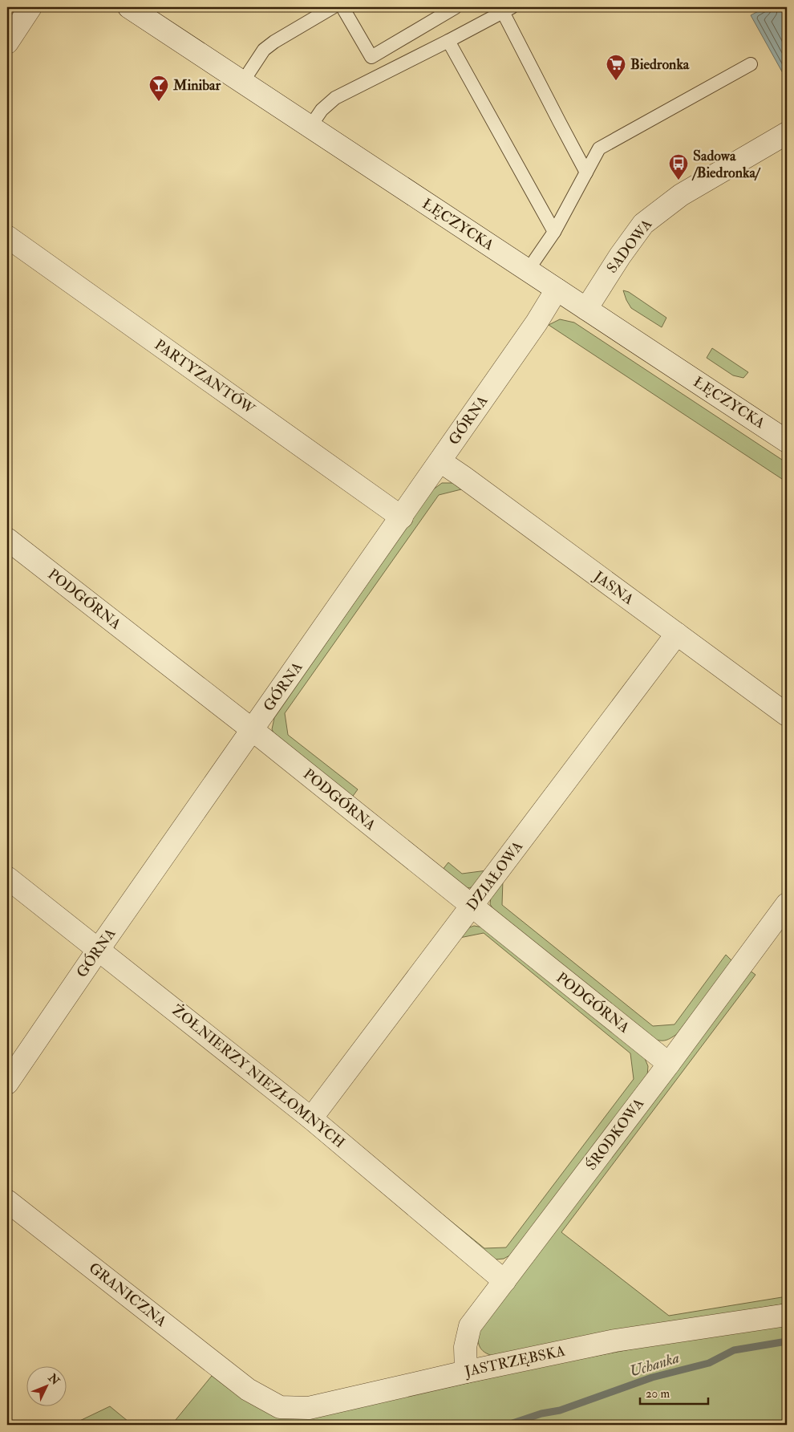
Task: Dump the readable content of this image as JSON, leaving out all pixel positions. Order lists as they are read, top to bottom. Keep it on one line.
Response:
{"streets":{"street":["ŁĘCZYCKA","SADOWA","PARTYZANTÓW","GÓRNA","JASNA","PODGÓRNA","DZIAŁOWA","ŻOŁNIERZY NIEZŁOMNYCH","ŚRODKOWA","GRANICZNA","JASTRZĘBSKA"]},"crossings":[["ŁĘCZYCKA","SADOWA"],["ŁĘCZYCKA","GÓRNA"],["PARTYZANTÓW","GÓRNA"],["GÓRNA","JASNA"],["GÓRNA","PODGÓRNA"],["GÓRNA","ŻOŁNIERZY NIEZŁOMNYCH"],["JASNA","DZIAŁOWA"],["PODGÓRNA","DZIAŁOWA"],["PODGÓRNA","ŚRODKOWA"],["DZIAŁOWA","ŻOŁNIERZY NIEZŁOMNYCH"],["ŻOŁNIERZY NIEZŁOMNYCH","ŚRODKOWA"],["ŚRODKOWA","JASTRZĘBSKA"],["GRANICZNA","JASTRZĘBSKA"]],"water":["Uchanka"],"places":{"supermarket":["Biedronka"],"bar":["Minibar"],"bus stop":["Sadowa /Biedronka/"]},"scale_bar":"20 m","north":"top right"}
